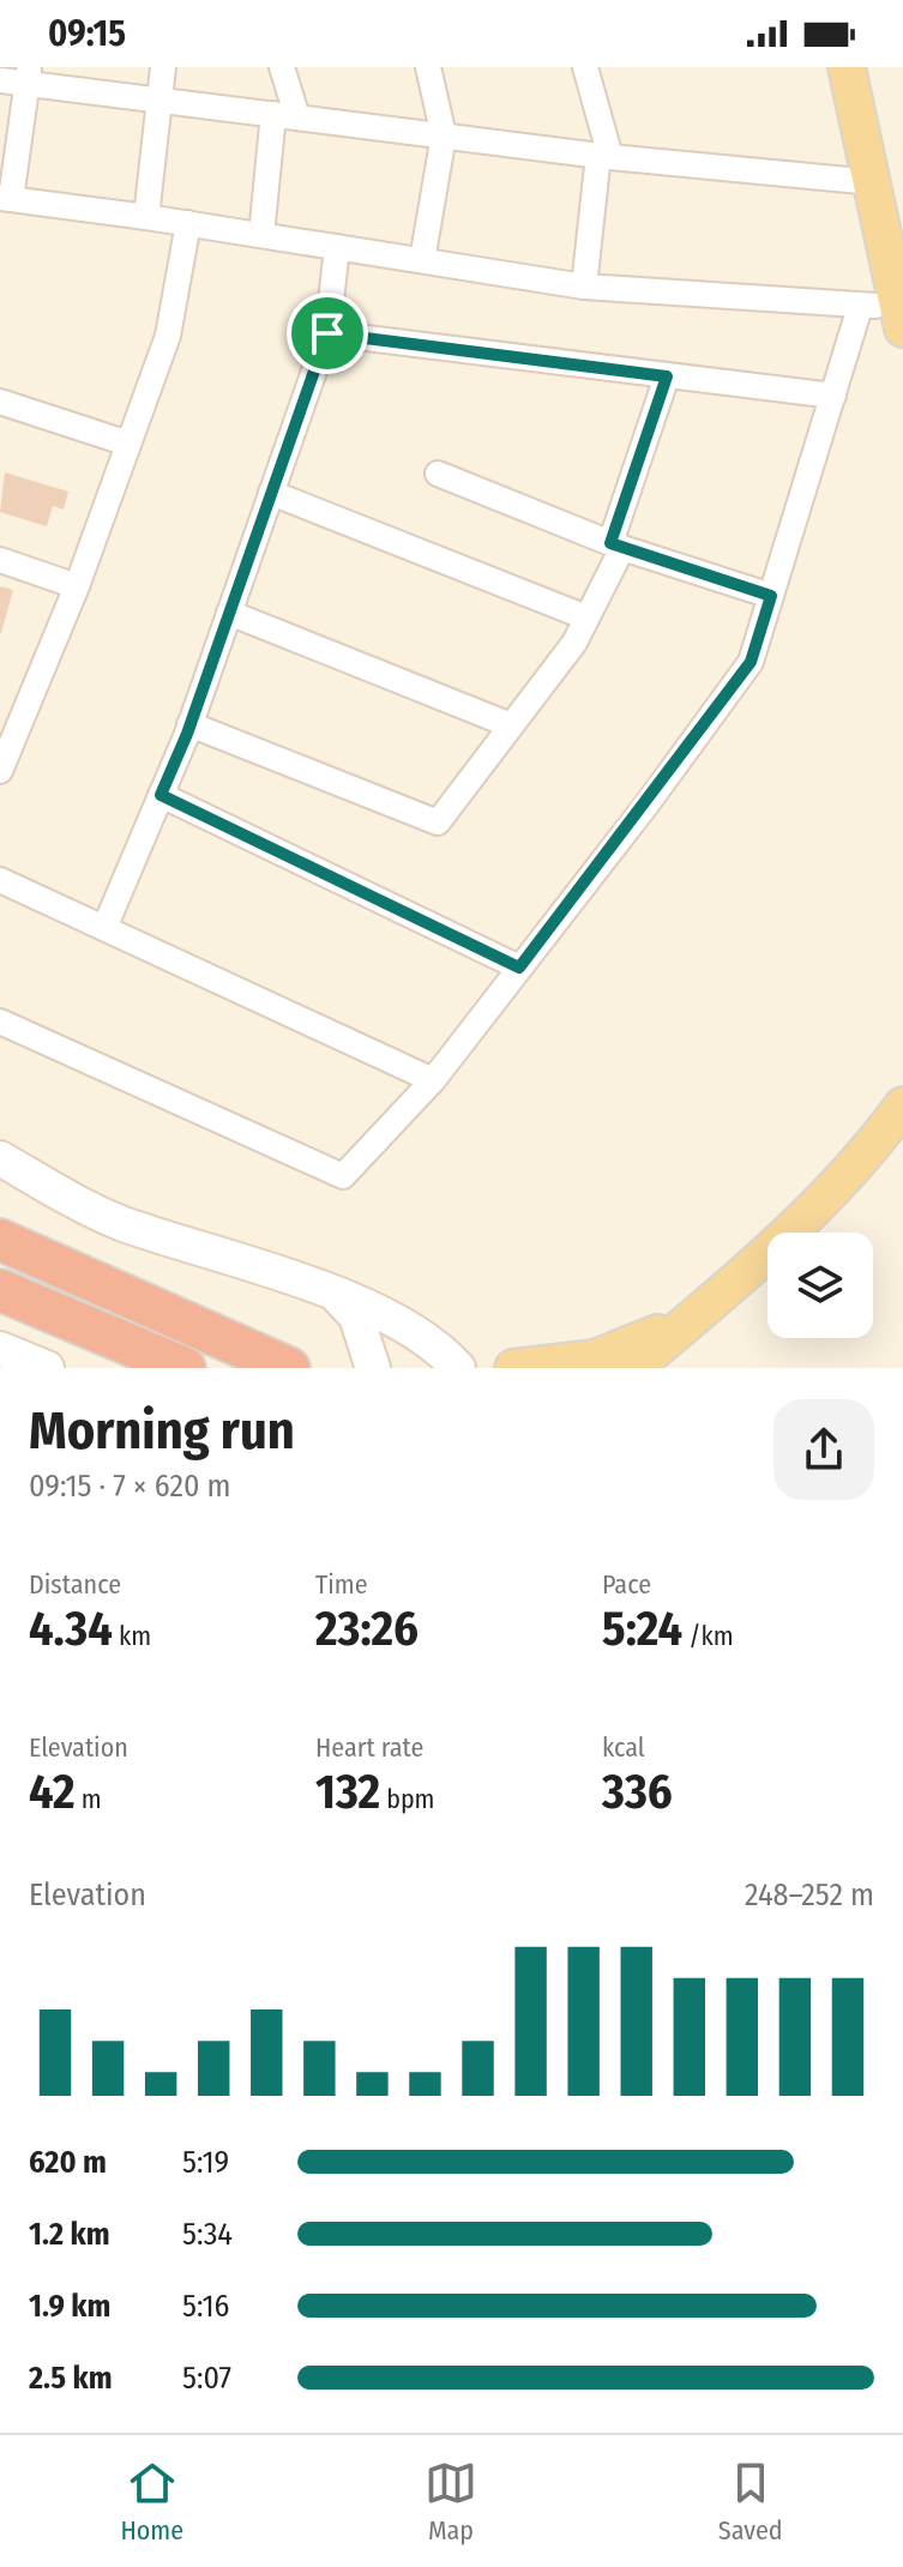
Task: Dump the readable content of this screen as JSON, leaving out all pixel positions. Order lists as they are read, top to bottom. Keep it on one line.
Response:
{"page":{"status":"09:15","heading":["Morning run","09:15 · 7 × 620 m"],"stats":[["Distance","4.34 km"],["Time","23:26"],["Pace","5:24 /km"],["Elevation","42 m"],["Heart rate","132 bpm"],["kcal","336"]],"chart":["Elevation","248–252 m"],"list":[{"name":"620 m","note":"5:19"},{"name":"1.2 km","note":"5:34"},{"name":"1.9 km","note":"5:16"},{"name":"2.5 km","note":"5:07"}],"tabs":["Home","Map","Saved"]}}
